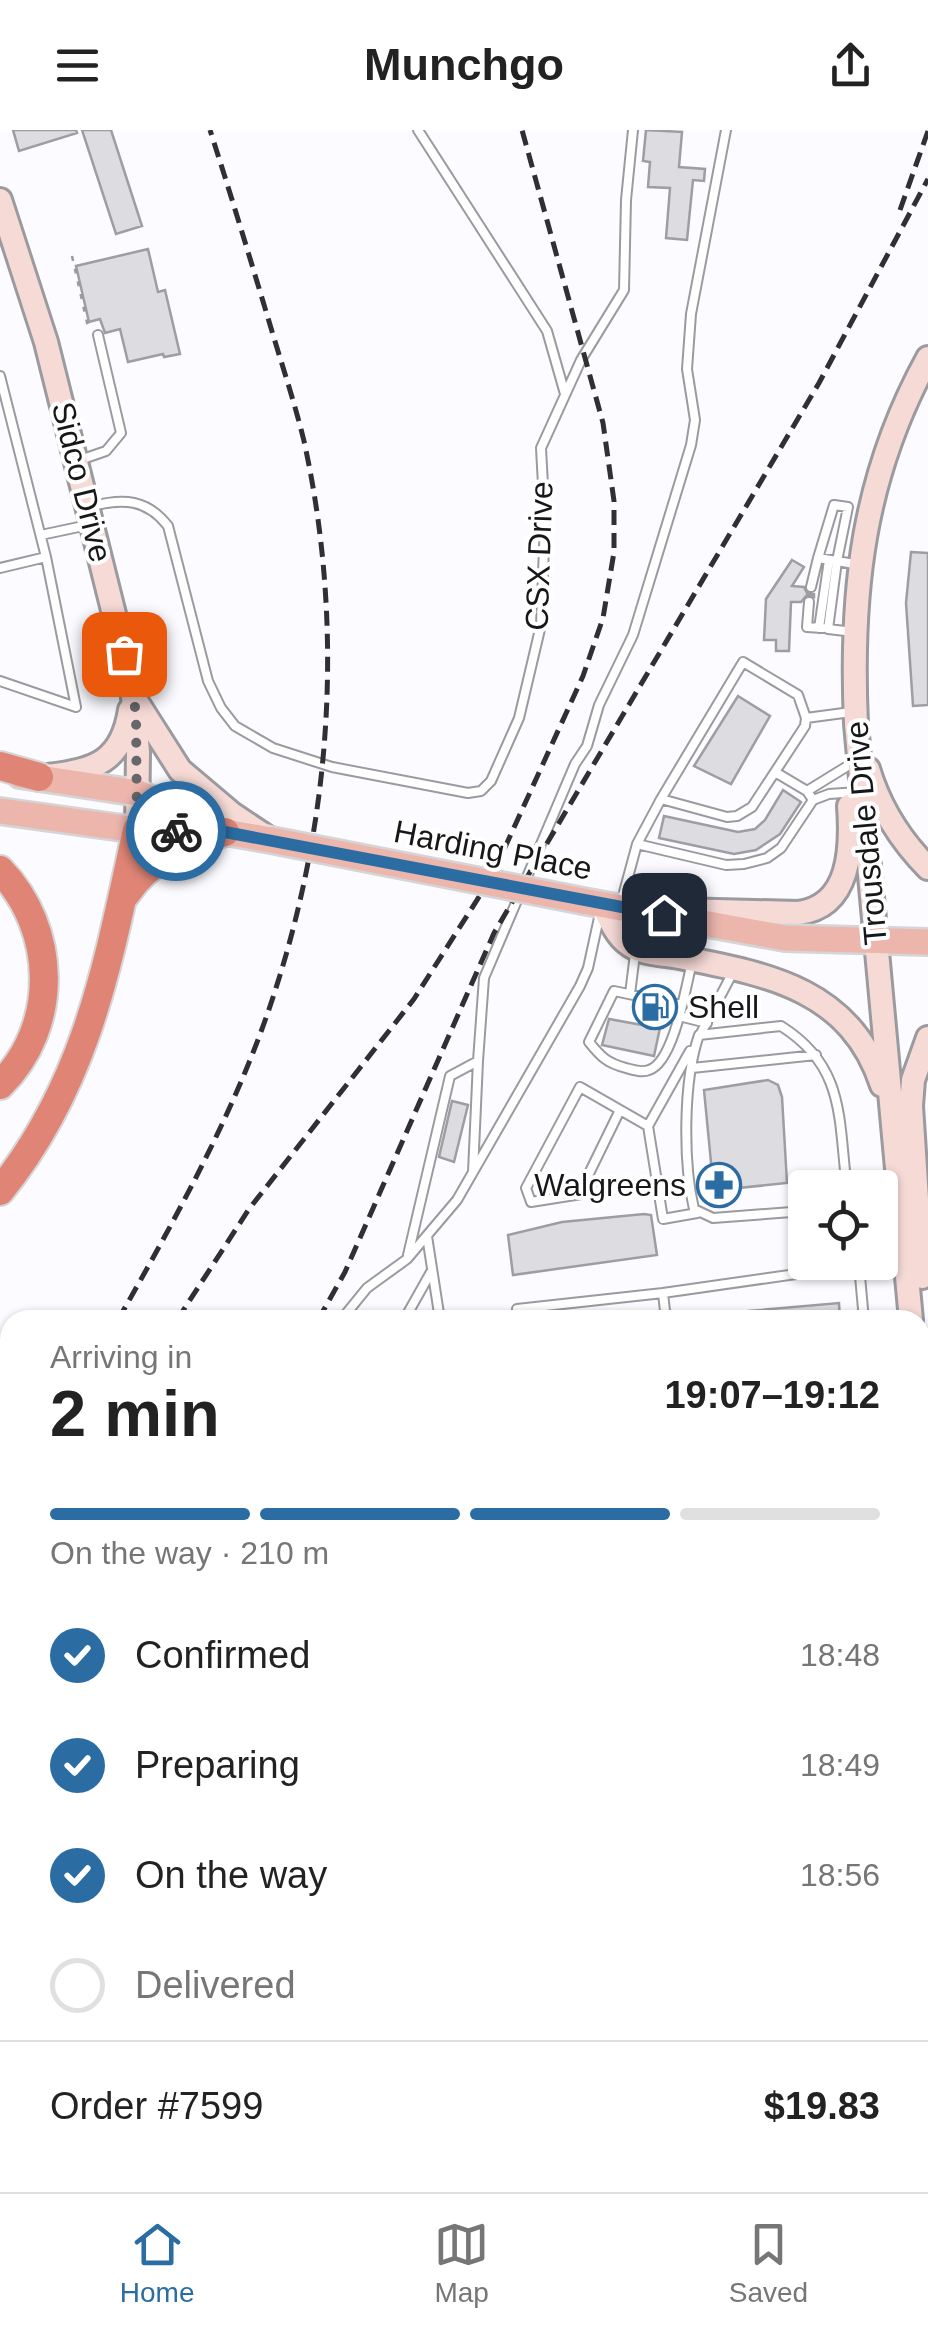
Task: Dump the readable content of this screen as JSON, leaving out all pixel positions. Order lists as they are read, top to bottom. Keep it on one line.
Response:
{"streets":{"main road":["Harding Place"],"street":["Sidco Drive","Trousdale Drive"],"lane":["CSX Drive"]},"crossings":[["Sidco Drive","CSX Drive"],["Sidco Drive","Harding Place"],["Trousdale Drive","Harding Place"]],"places":{"fuel station":["Shell"],"pharmacy":["Walgreens"]},"page":{"header":"Munchgo","heading":["2 min","Arriving in","19:07–19:12"],"panel":["Order #7599","$19.83"],"bar":"On the way · 210 m","list":[["Confirmed","18:48"],["Preparing","18:49"],["On the way","18:56"],"Delivered"],"tabs":["Home","Map","Saved"]}}
